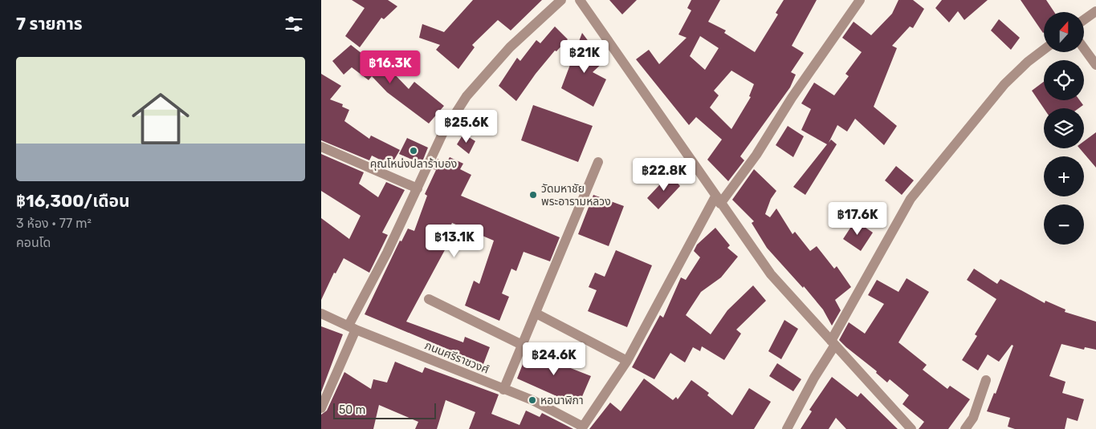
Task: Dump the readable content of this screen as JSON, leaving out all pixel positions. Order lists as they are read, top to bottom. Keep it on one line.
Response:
{"streets":{"street":["ภนนศรีราชวงศ์"]},"places":["คุณโหน่งปลาร้าบอง","วัดมหาชัย พระอารามหลวง","หอนาฬิกา"],"scale_bar":"50 m","north":"top","page":{"heading":"7 รายการ","map_buttons":["+","−"],"price":["฿21K","฿16.3K","฿25.6K","฿22.8K","฿17.6K","฿13.1K","฿24.6K"],"list":[{"name":"฿16,300/เดือน","note":"3 ห้อง · 77 m² · คอนโด"}],"scale":"50 m"}}
